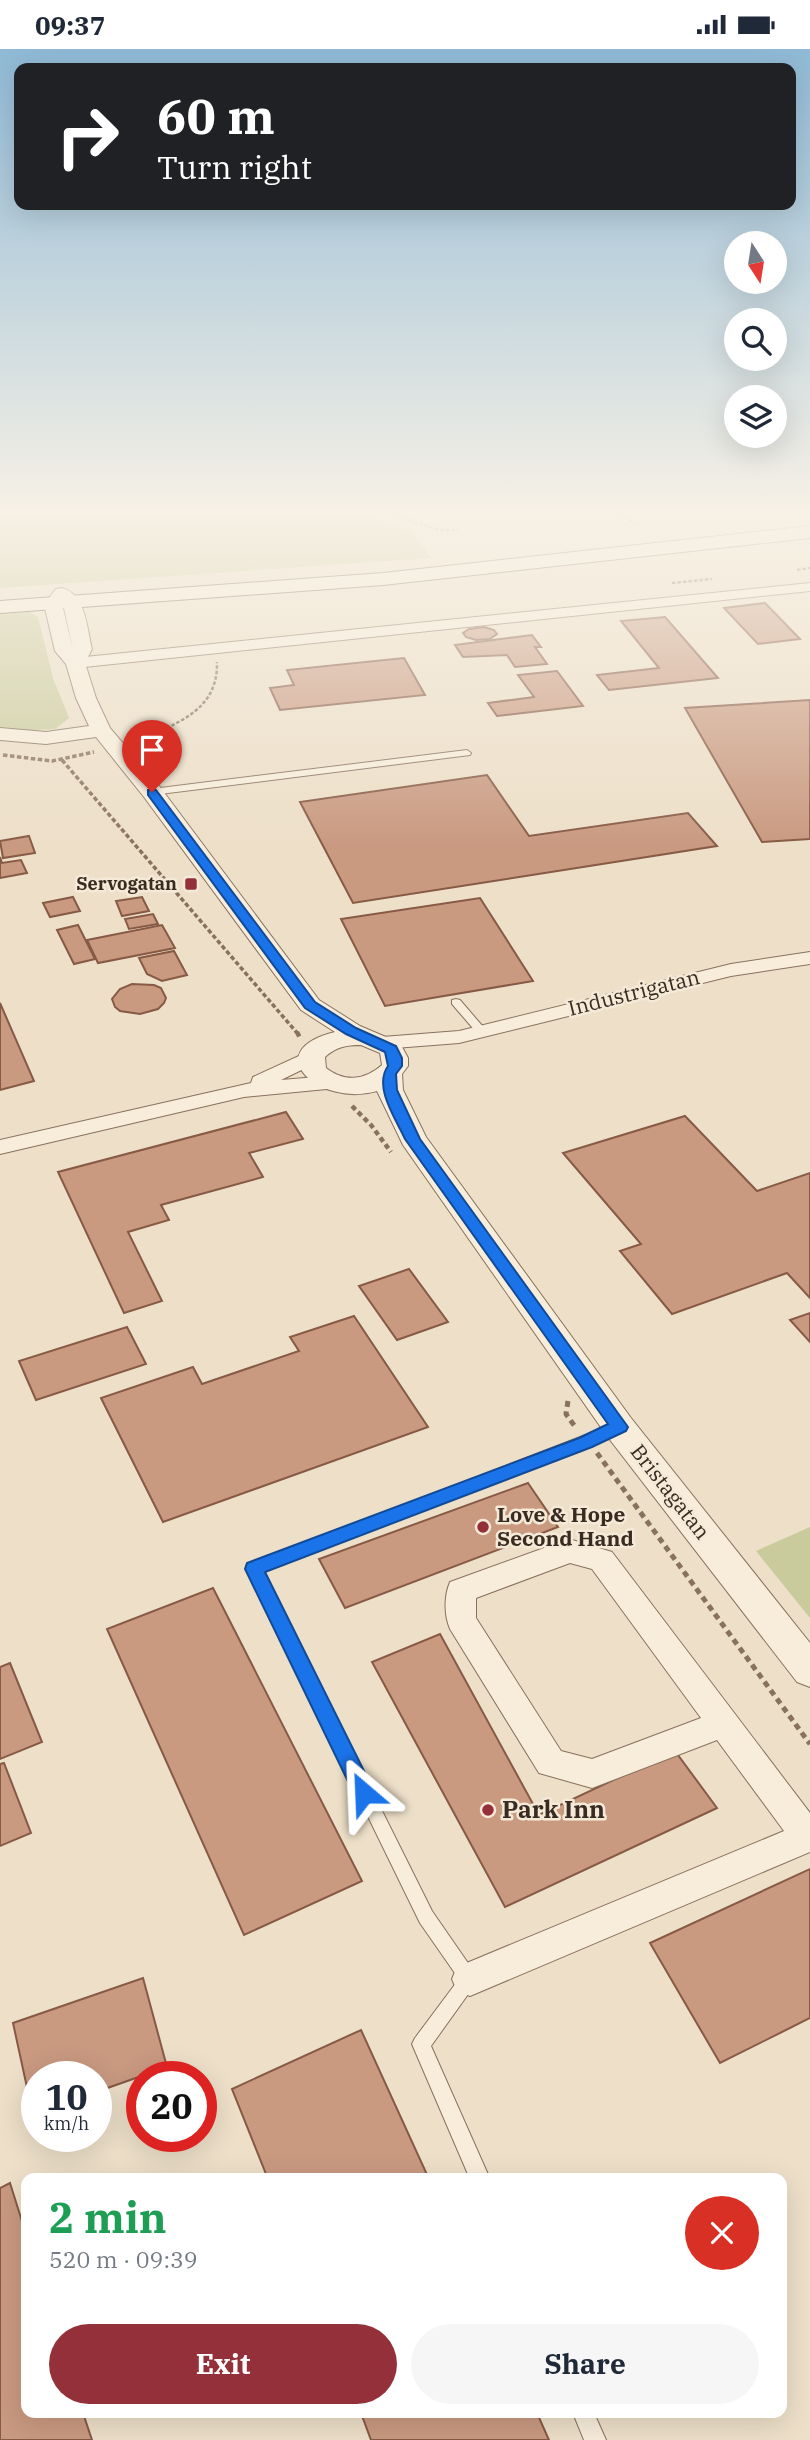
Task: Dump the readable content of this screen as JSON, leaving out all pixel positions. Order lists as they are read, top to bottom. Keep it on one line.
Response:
{"streets":{"street":["Industrigatan","Bristagatan"]},"crossings":[["Industrigatan","Bristagatan"]],"places":{"transit":["Servogatan"],"other":["Love & Hope Second Hand","Park Inn"]},"north":"bottom","page":{"status":"09:37","turn":["60 m","Turn right"],"speed":"10 km/h","limit":"20","heading":["2 min","520 m · 09:39"],"buttons":["Exit","Share"]}}
